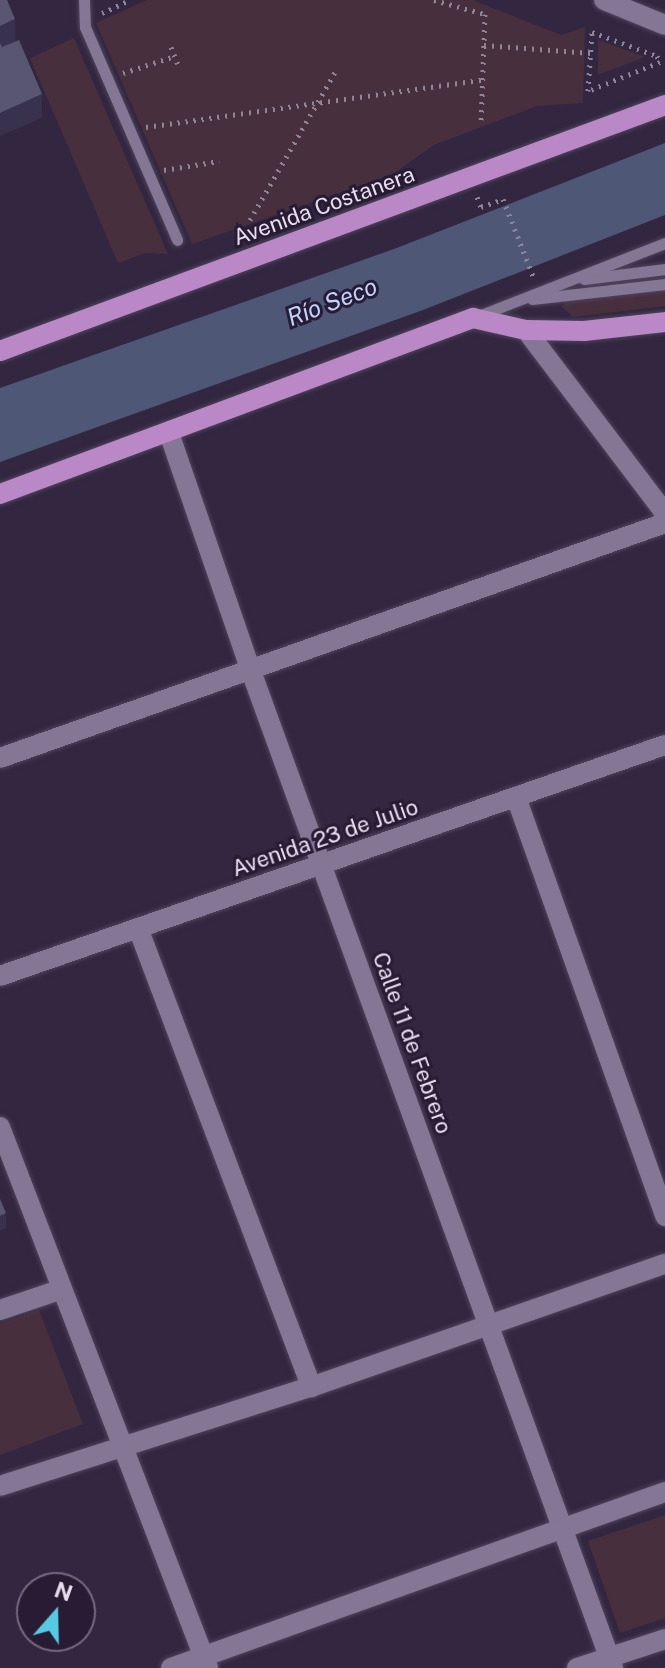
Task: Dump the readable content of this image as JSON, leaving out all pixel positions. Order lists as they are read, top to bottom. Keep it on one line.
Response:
{"streets":{"main road":["Avenida Costanera"],"street":["Avenida 23 de Julio","Calle 11 de Febrero"]},"crossings":[["Avenida 23 de Julio","Calle 11 de Febrero"]],"water":["Río Seco"],"north":"top"}
